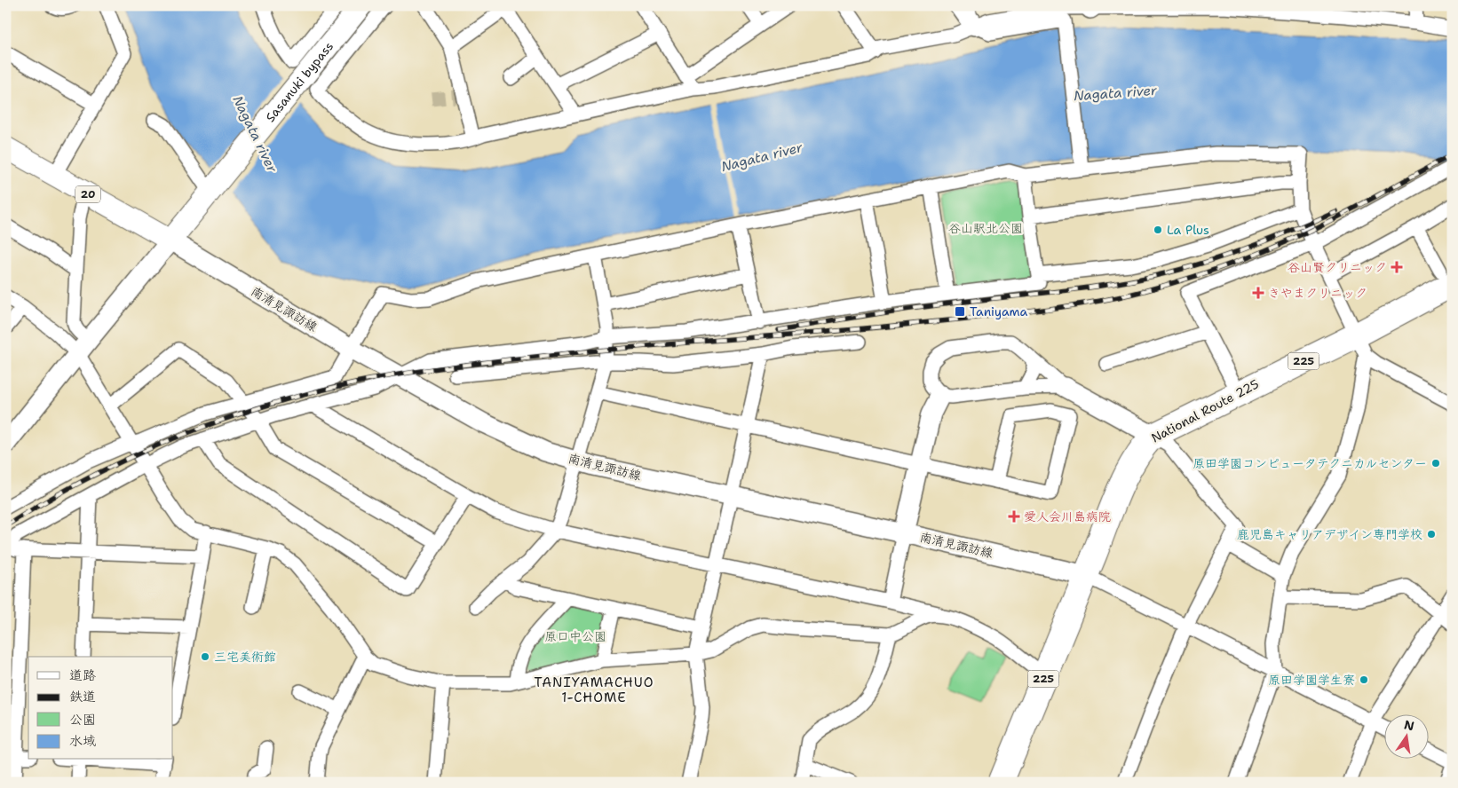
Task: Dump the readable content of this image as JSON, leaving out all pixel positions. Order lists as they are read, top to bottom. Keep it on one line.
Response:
{"streets":{"highway":["225","National Route 225"],"main road":["Sasanuki bypass","20"],"street":["南清見諏訪線"]},"crossings":[["Sasanuki bypass","20"],["Sasanuki bypass","南清見諏訪線"],["20","南清見諏訪線"],["南清見諏訪線","National Route 225"]],"districts":["TANIYAMACHUO 1-CHOME"],"water":["Nagata river"],"parks":["谷山駅北公園","原口中公園"],"places":{"other":["La Plus","原田学園コンピュータテクニカルセンター","鹿児島キャリアデザイン専門学校","三宅美術館","原田学園学生寮"],"health":["谷山賢クリニック","きやまクリニック","愛人会川島病院"],"transit":["Taniyama"]},"legend":["道路","鉄道","公園","水域"],"north":"top"}
